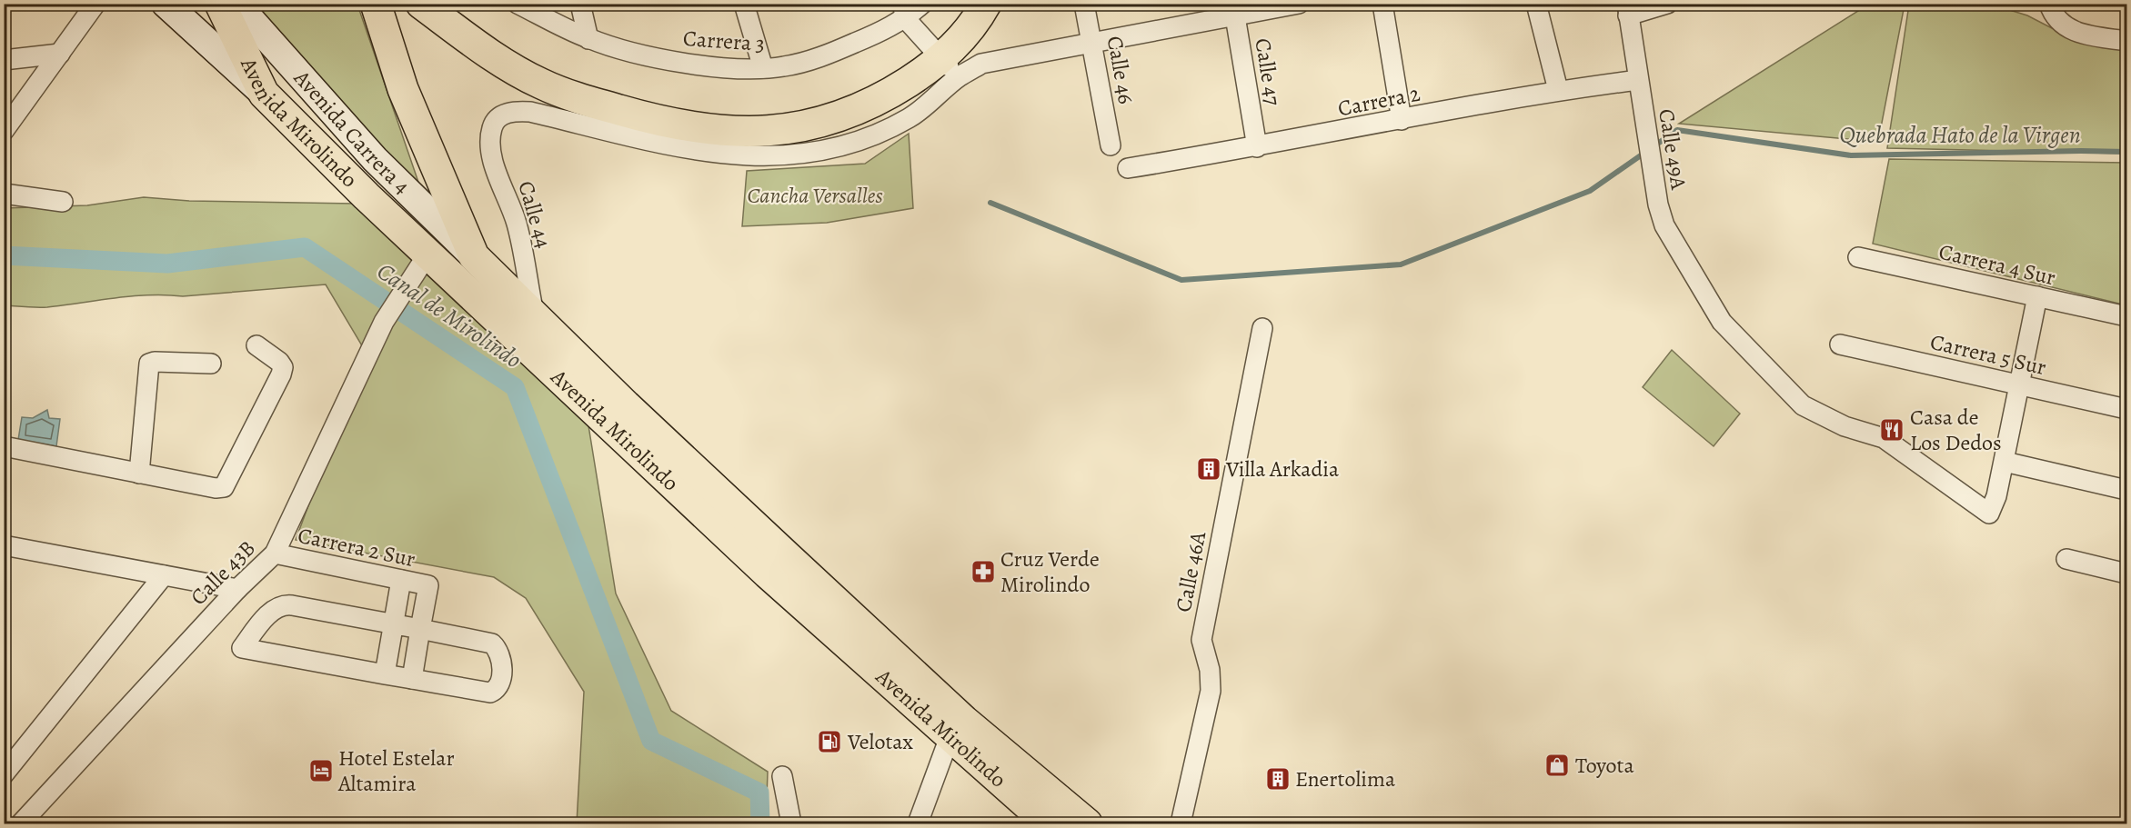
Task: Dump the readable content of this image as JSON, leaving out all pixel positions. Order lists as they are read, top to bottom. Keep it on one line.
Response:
{"streets":{"main road":["Avenida Mirolindo","Avenida Carrera 4"],"street":["Carrera 3","Calle 46","Calle 47","Carrera 2","Calle 49A","Calle 44","Carrera 4 Sur","Carrera 5 Sur","Carrera 2 Sur","Calle 46A","Calle 43B"]},"crossings":[["Calle 47","Carrera 2"],["Carrera 2","Calle 49A"],["Avenida Mirolindo","Avenida Carrera 4"],["Avenida Mirolindo","Calle 44"],["Avenida Mirolindo","Calle 43B"],["Carrera 2 Sur","Calle 43B"]],"water":["Quebrada Hato de la Virgen","Canal de Mirolindo"],"parks":["Cancha Versalles"],"places":{"restaurant":["Casa de Los Dedos"],"building":["Villa Arkadia","Enertolima"],"pharmacy":["Cruz Verde Mirolindo"],"fuel station":["Velotax"],"shop":["Toyota"],"hotel":["Hotel Estelar Altamira"]}}
